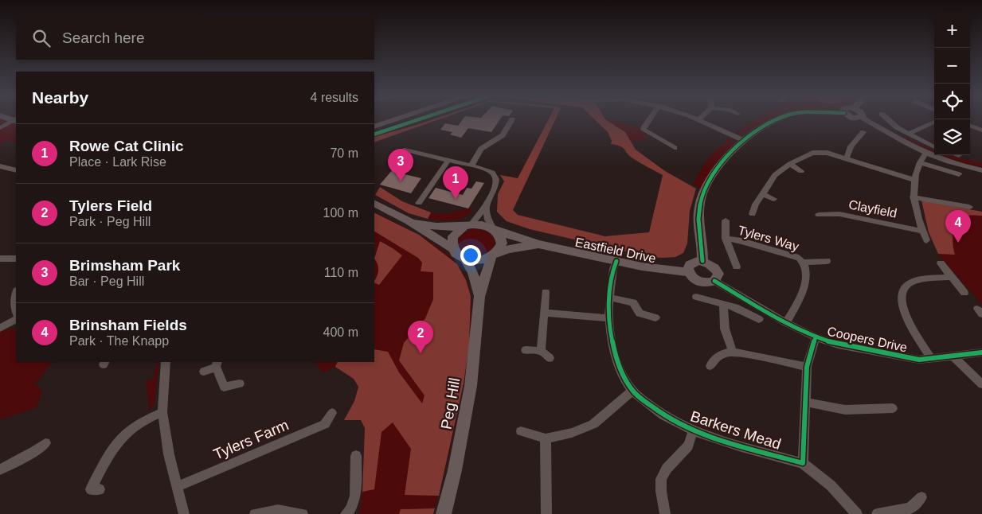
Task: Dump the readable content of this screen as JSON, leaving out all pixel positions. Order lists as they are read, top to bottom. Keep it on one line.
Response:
{"streets":{"main road":["Eastfield Drive","Peg Hill"],"street":["Clayfield","Tylers Way","Coopers Drive","Barkers Mead","Tylers Farm"]},"crossings":[["Tylers Way","Coopers Drive"],["Eastfield Drive","Coopers Drive"],["Eastfield Drive","Barkers Mead"]],"page":{"map_buttons":["+","−"],"search":"Search here","heading":["Nearby","4 results"],"list":[{"mark":"1","name":"Rowe Cat Clinic","note":"Place · Lark Rise","value":"70 m"},{"mark":"2","name":"Tylers Field","note":"Park · Peg Hill","value":"100 m"},{"mark":"3","name":"Brimsham Park","note":"Bar · Peg Hill","value":"110 m"},{"mark":"4","name":"Brinsham Fields","note":"Park · The Knapp","value":"400 m"}],"pins":["3","1","4","2"]}}
